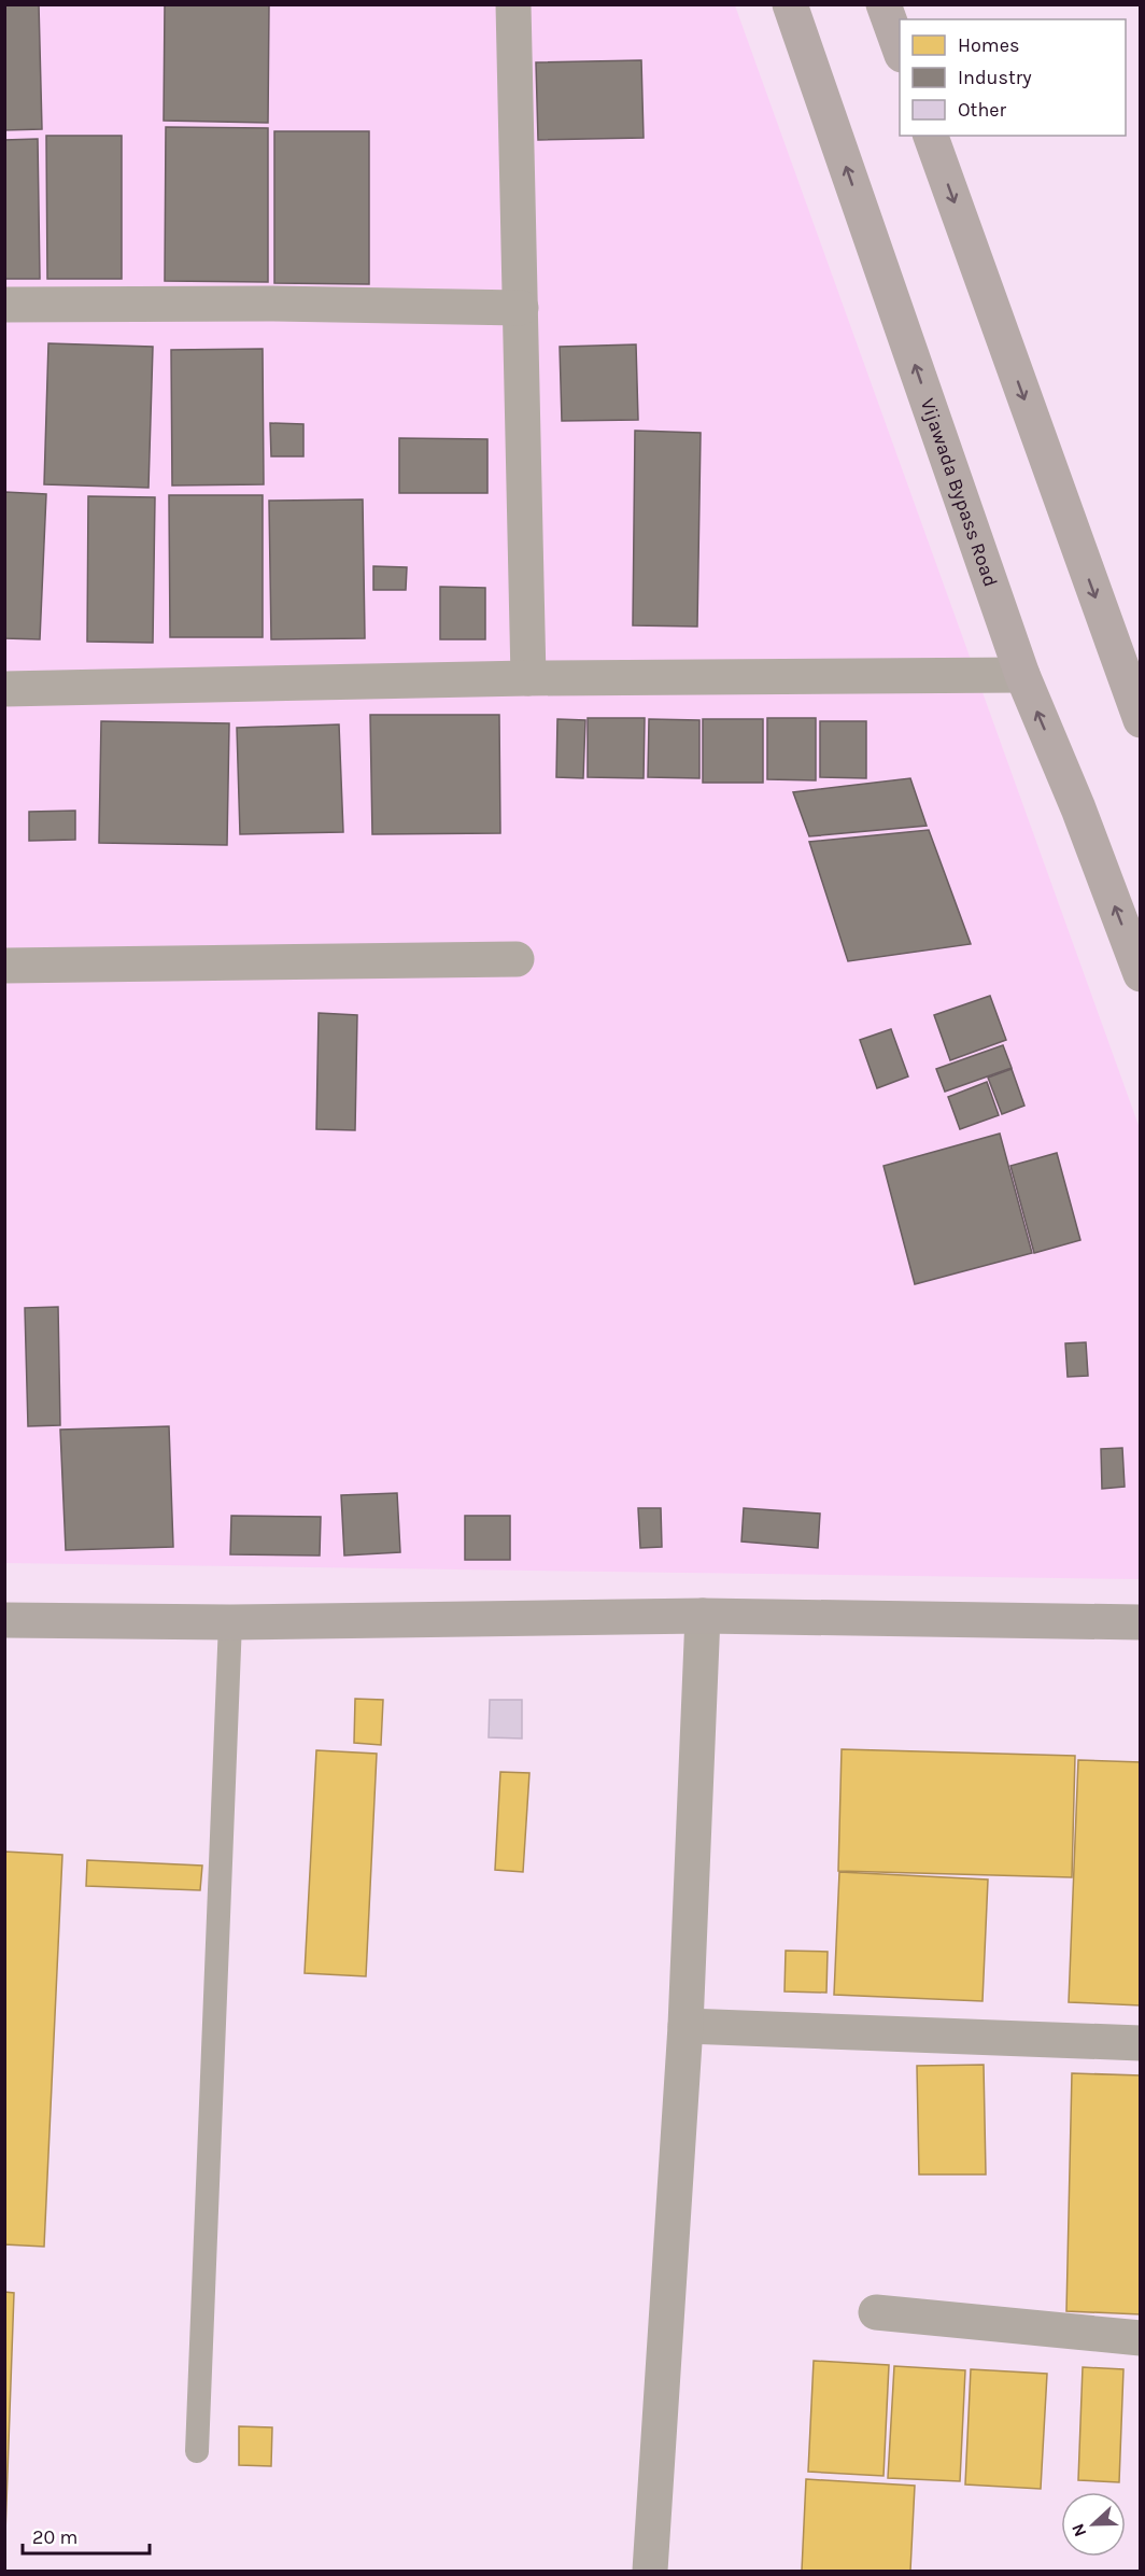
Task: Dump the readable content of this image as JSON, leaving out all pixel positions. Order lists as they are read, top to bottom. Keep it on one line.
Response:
{"streets":{"main road":["Vijawada Bypass Road"]},"legend":["Homes","Industry","Other"],"scale_bar":"20 m","north":"left"}
